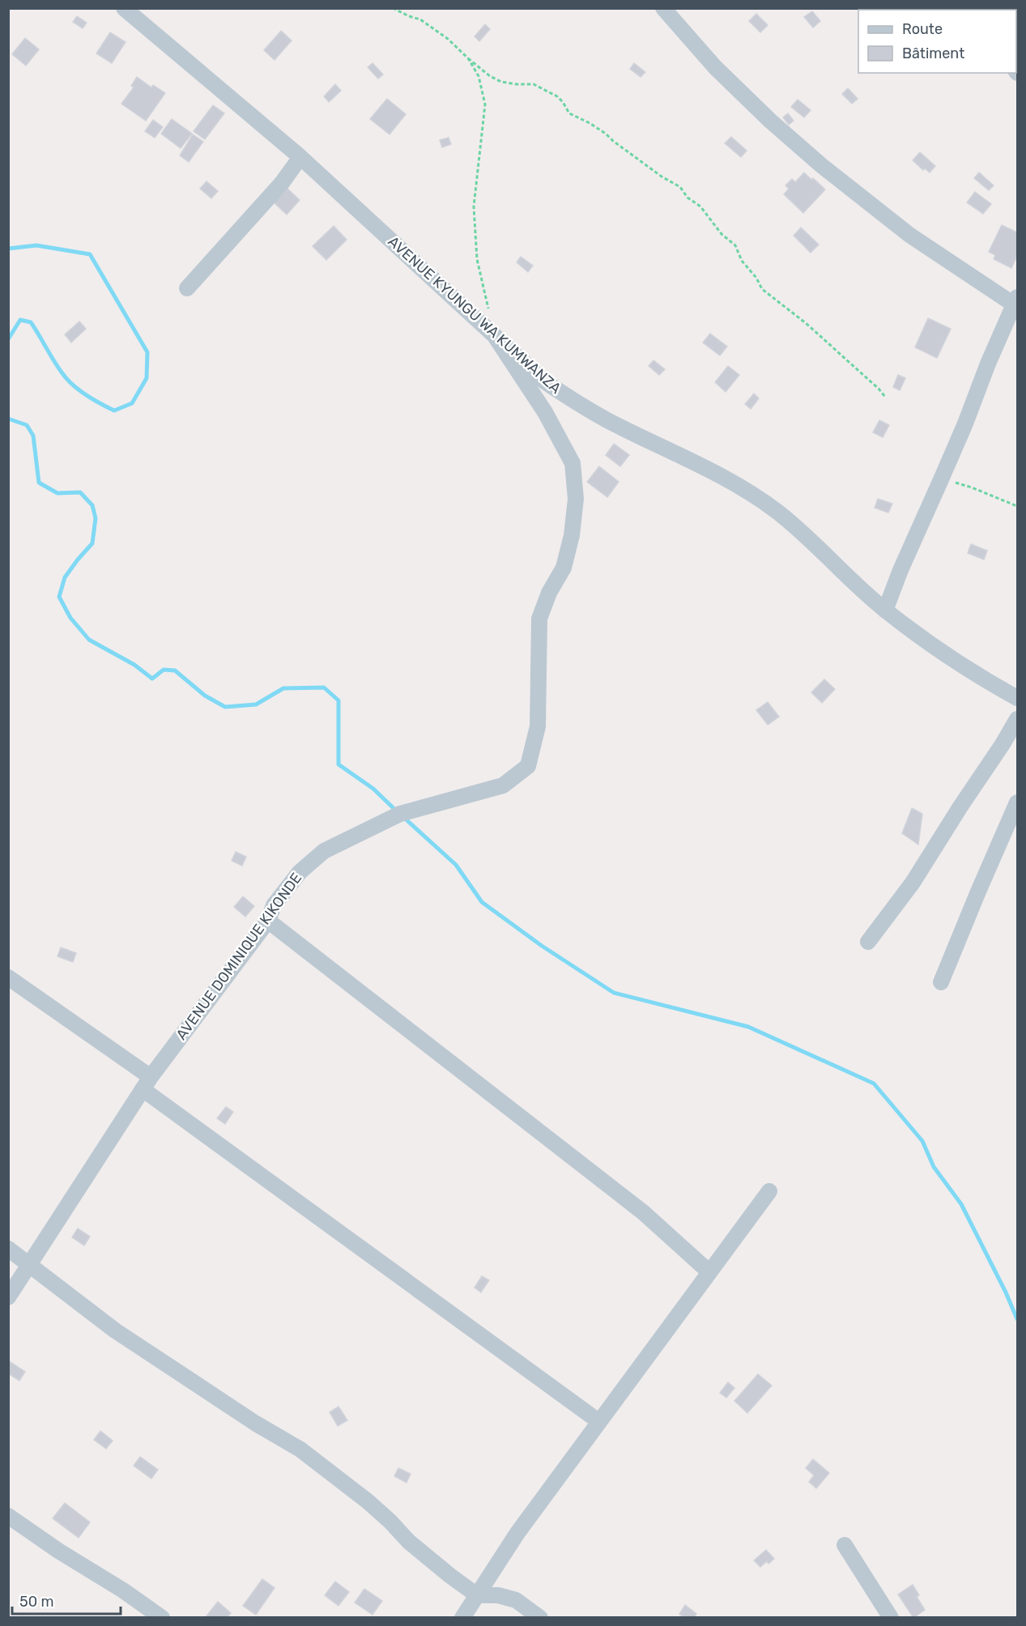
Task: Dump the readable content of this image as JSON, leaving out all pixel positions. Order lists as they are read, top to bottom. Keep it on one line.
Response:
{"streets":{"street":["AVENUE KYUNGU WA KUMWANZA","AVENUE DOMINIQUE KIKONDE"]},"crossings":[["AVENUE KYUNGU WA KUMWANZA","AVENUE DOMINIQUE KIKONDE"]],"legend":["Route","Bâtiment"],"scale_bar":"50 m"}
